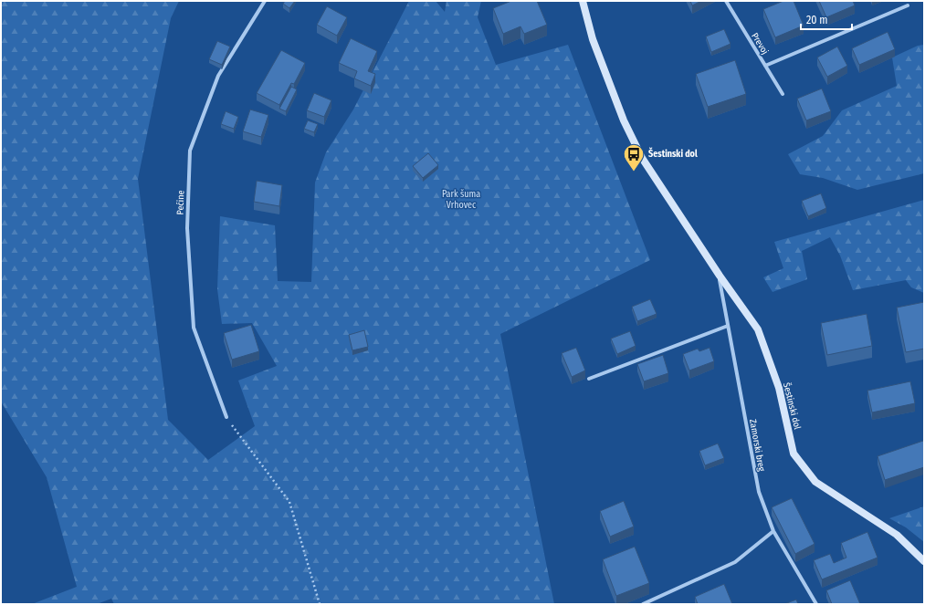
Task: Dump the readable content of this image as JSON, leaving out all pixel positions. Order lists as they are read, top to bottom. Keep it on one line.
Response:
{"streets":{"street":["Prevoj","Pećine","Šestinski dol","Zamorski breg"]},"crossings":[["Šestinski dol","Zamorski breg"]],"parks":["Park šuma Vrhovec"],"places":{"bus stop":["Šestinski dol"]},"scale_bar":"20 m"}
